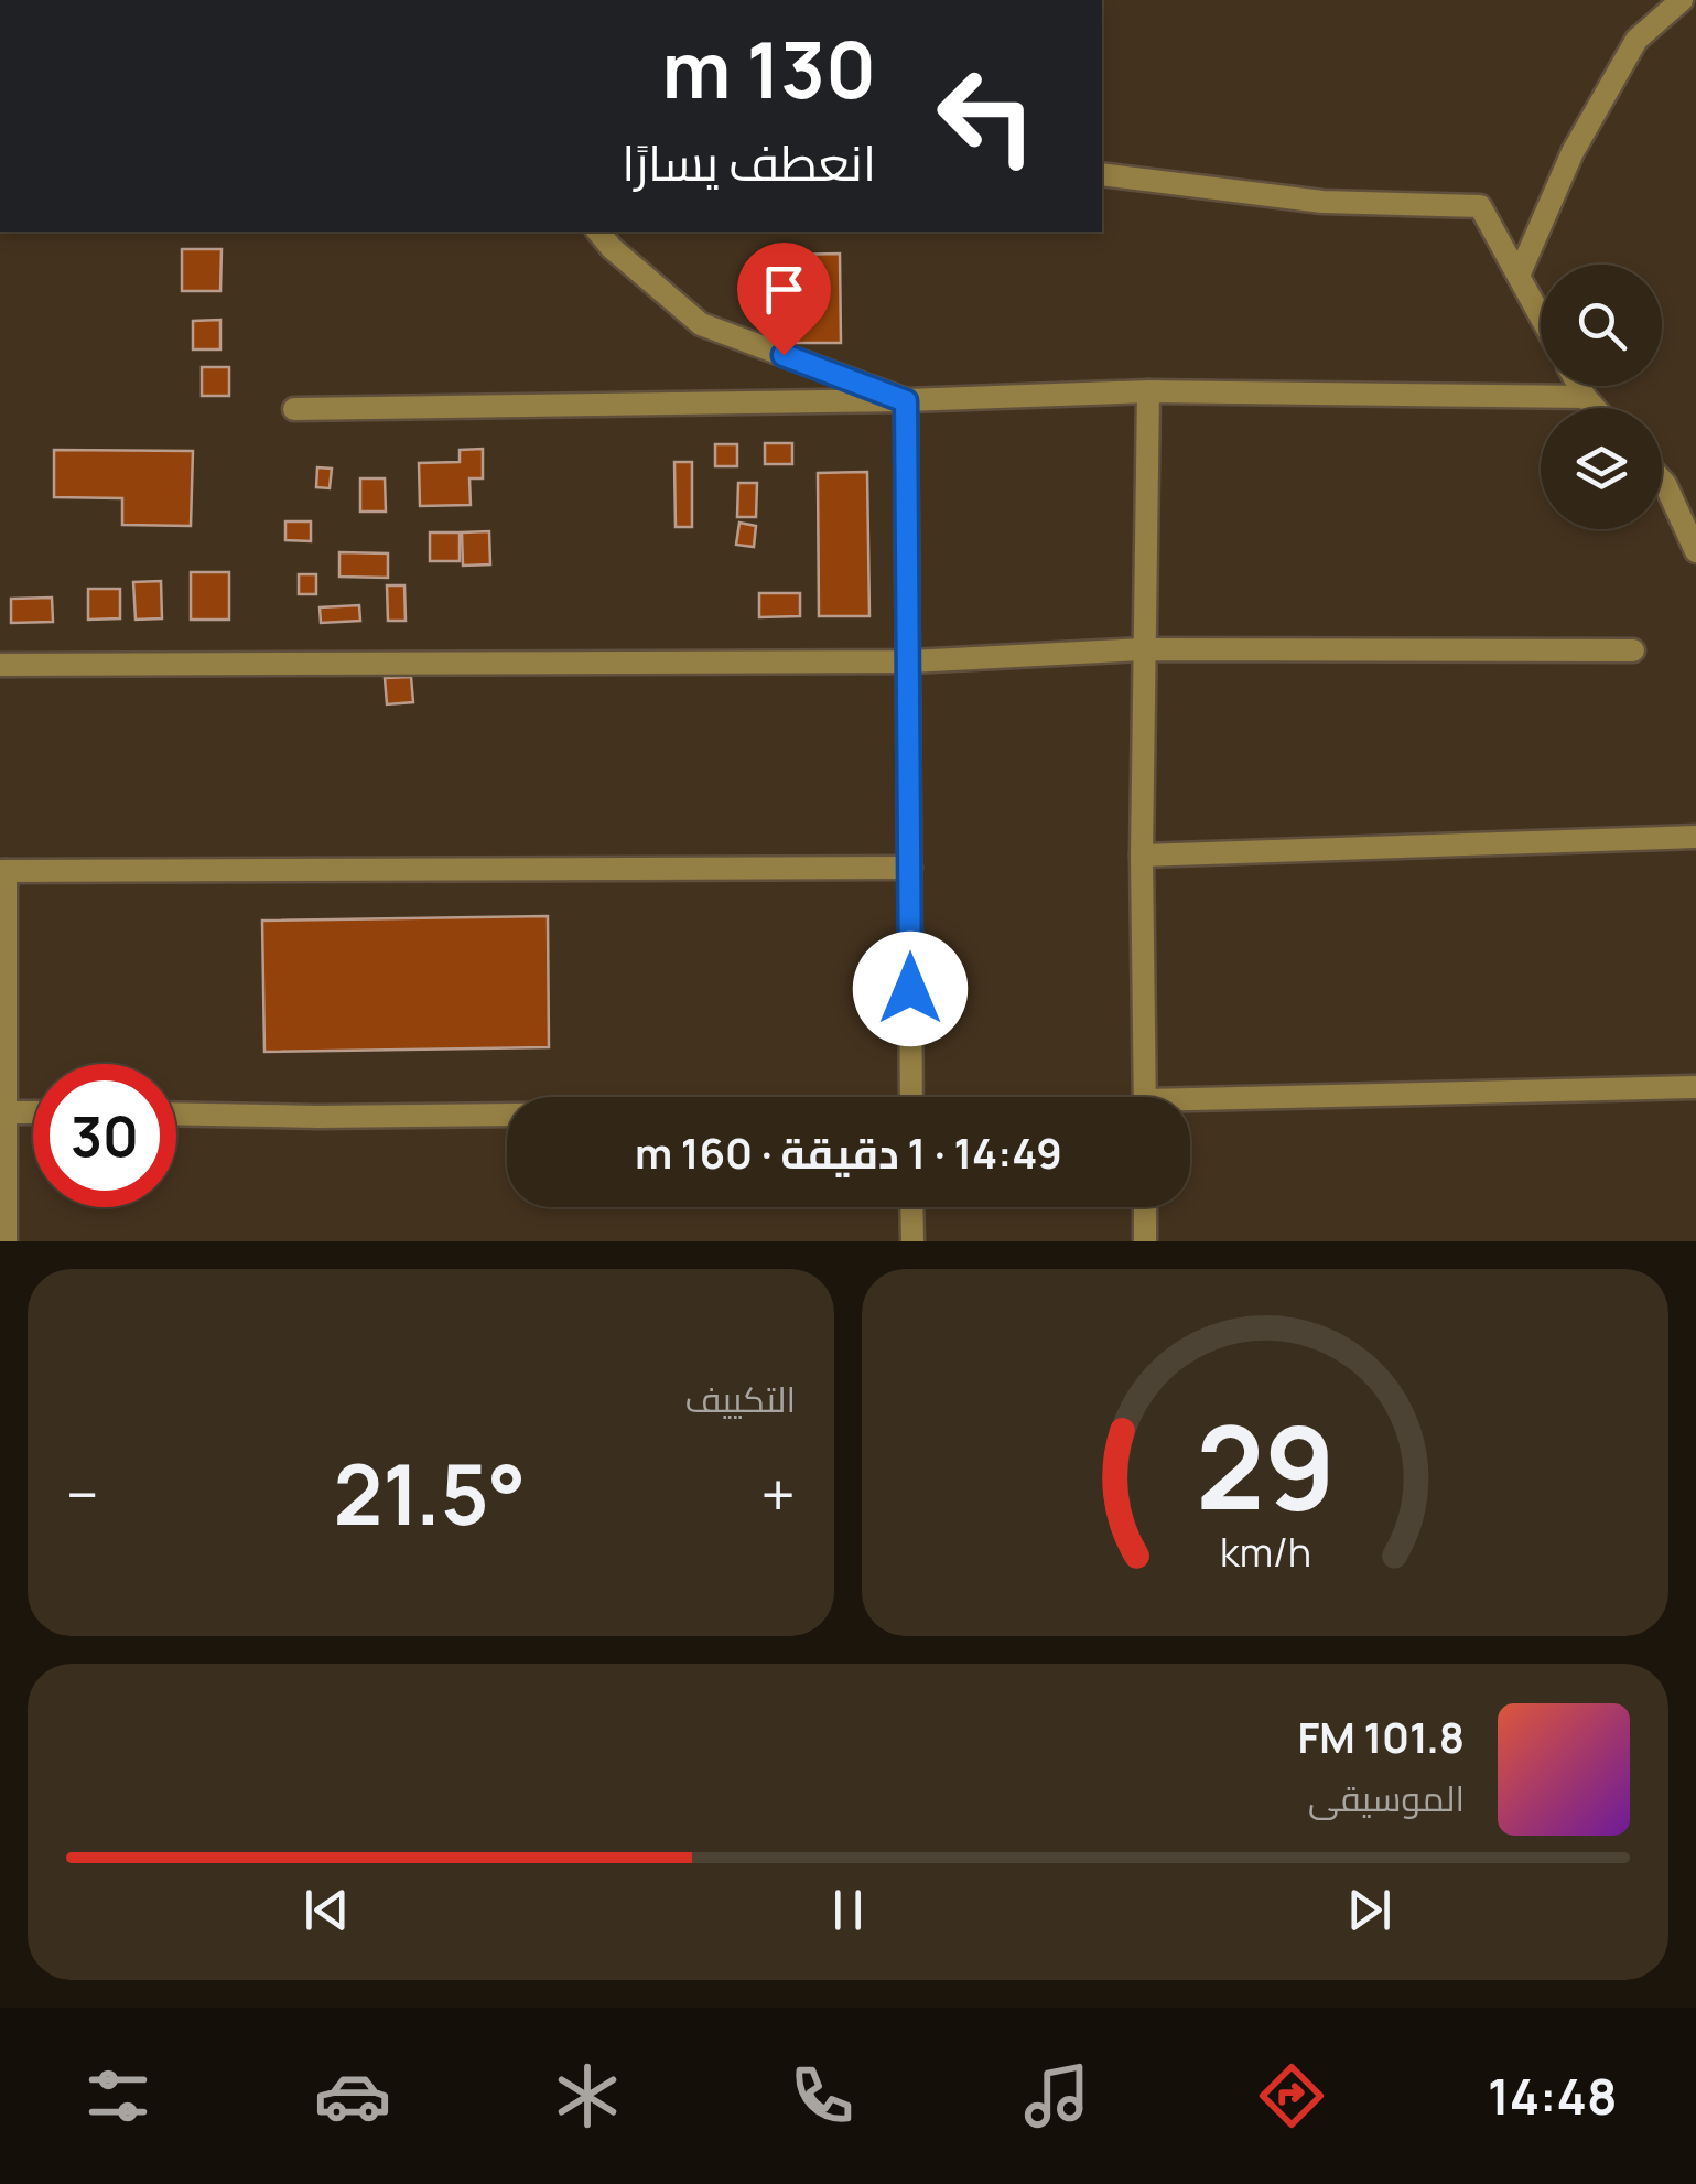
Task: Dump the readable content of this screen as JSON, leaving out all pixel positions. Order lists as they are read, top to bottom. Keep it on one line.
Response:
{"page":{"turn":["130 m","انعطف يسارًا"],"limit":"30","trip":"14:49 · 1 دقيقة · 160 m","tile":"التكييف","heat":["−","21.5°","+"],"song":["101.8 FM","الموسيقى"],"tabs":"14:48","gauge":["29","km/h"]}}
